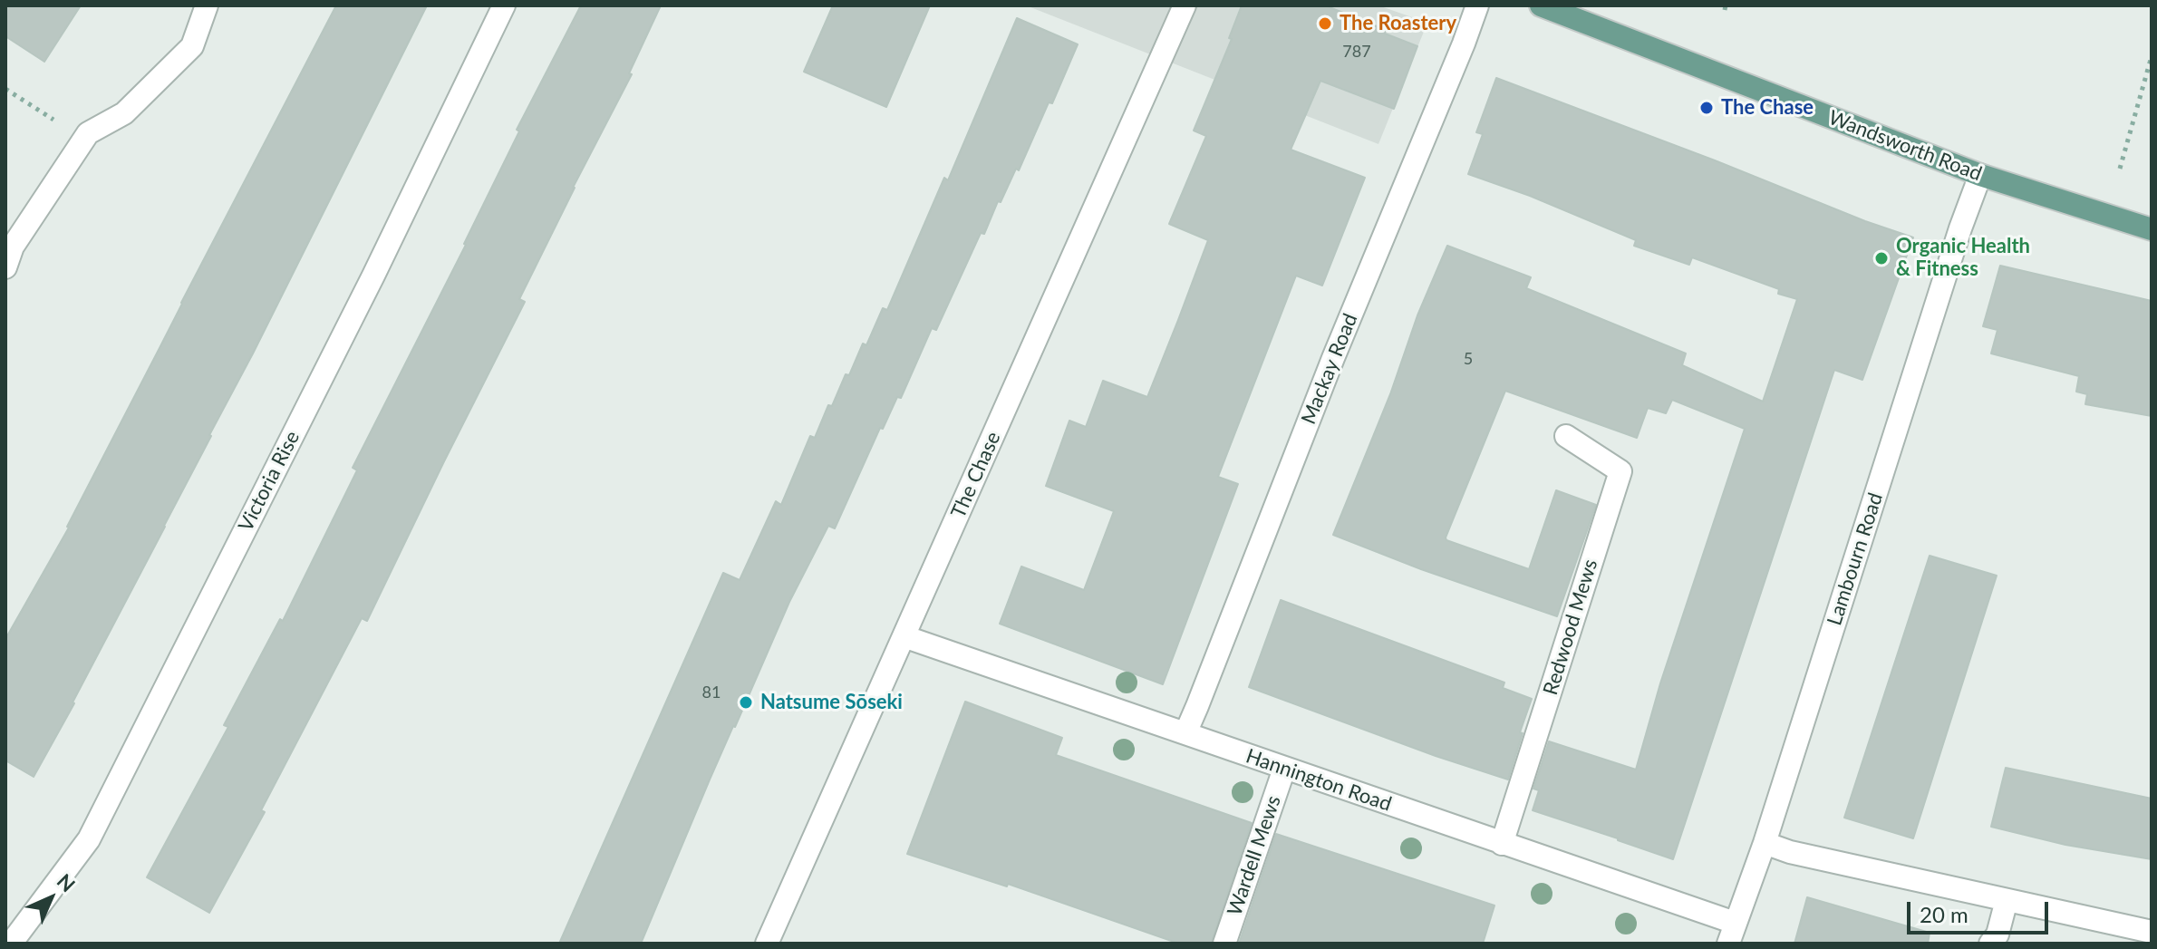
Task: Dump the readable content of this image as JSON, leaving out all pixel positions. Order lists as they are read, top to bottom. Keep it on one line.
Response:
{"streets":{"main road":["Wandsworth Road"],"street":["Mackay Road","The Chase","Victoria Rise","Lambourn Road","Redwood Mews","Hannington Road","Wardell Mews"]},"crossings":[["Wandsworth Road","Lambourn Road"],["Mackay Road","Hannington Road"],["The Chase","Hannington Road"],["Lambourn Road","Hannington Road"],["Redwood Mews","Hannington Road"],["Hannington Road","Wardell Mews"]],"places":["The Roastery","The Chase","Organic Health & Fitness","Natsume Sōseki"],"house_numbers":["787","5","81"],"scale_bar":"20 m","north":"top right"}
